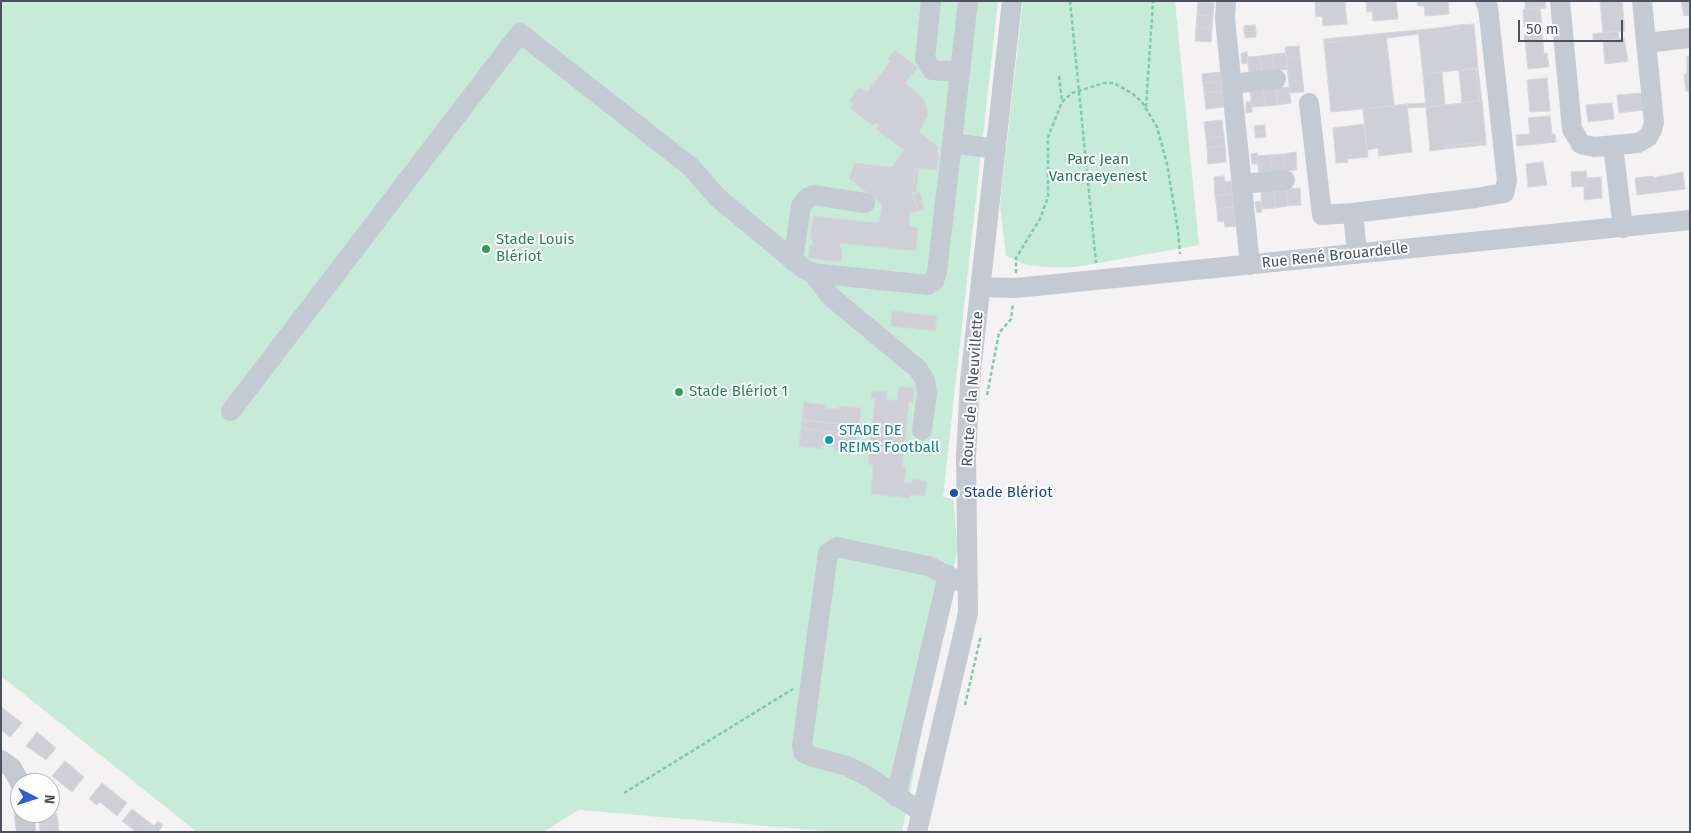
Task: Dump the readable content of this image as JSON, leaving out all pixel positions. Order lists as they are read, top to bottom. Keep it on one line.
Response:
{"streets":{"street":["Rue René Brouardelle","Route de la Neuvillette"]},"crossings":[["Rue René Brouardelle","Route de la Neuvillette"]],"parks":["Parc Jean Vancraeyenest"],"places":["Stade Louis Blériot","Stade Blériot 1","STADE DE REIMS Football","Stade Blériot"],"scale_bar":"50 m","north":"right"}
